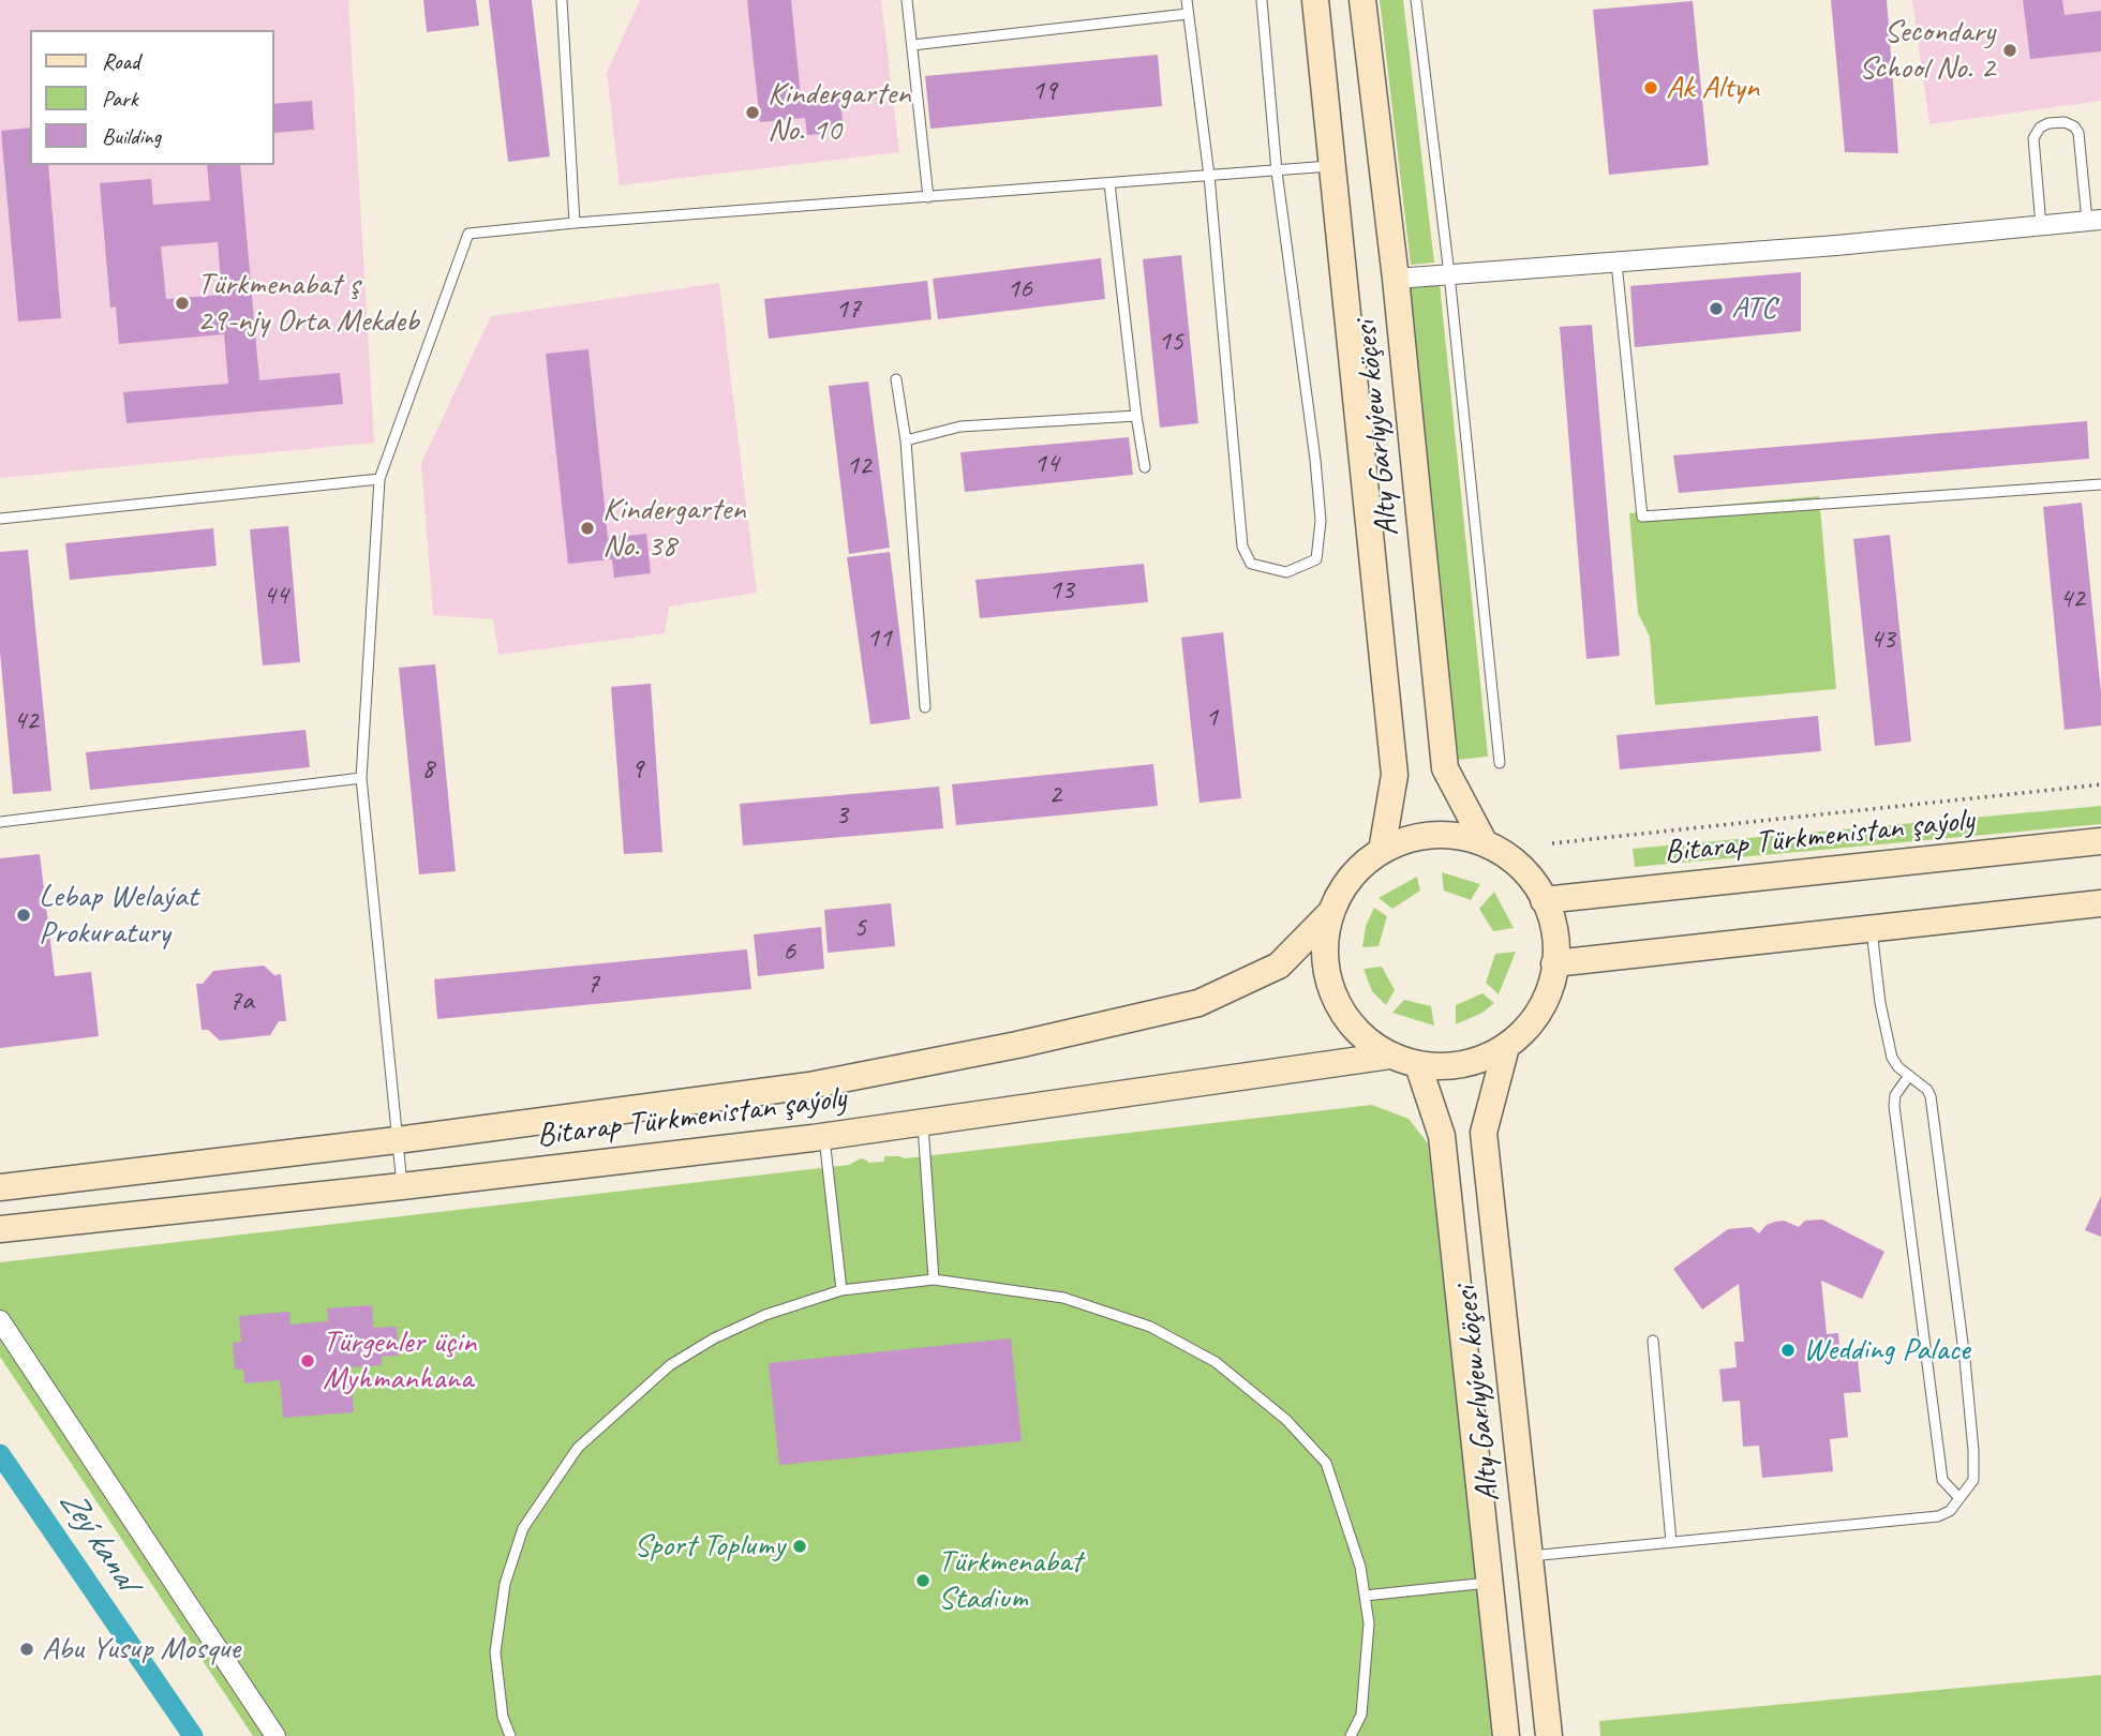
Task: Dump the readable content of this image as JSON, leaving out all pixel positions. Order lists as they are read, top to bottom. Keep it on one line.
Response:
{"streets":{"main road":["Alty Garlyýew köçesi","Bitarap Türkmenistan şaýoly"]},"crossings":[["Alty Garlyýew köçesi","Bitarap Türkmenistan şaýoly"]],"water":["Zeý kanal"],"places":["Secondary School No. 2","Ak Altyn","Kindergarten No. 10","Türkmenabat ş 29-njy Orta Mekdeb","АТС","Kindergarten No. 38","Lebap Welaýat Prokuratury","Wedding Palace","Türgenler üçin Myhmanhana","Sport Toplumy","Türkmenabat Stadium","Abu Yusup Mosque"],"house_numbers":["19","16","17","15","14","12","13","44","42","11","43","1","42","8","9","2","3","5","6","7","7a"],"legend":["Road","Park","Building"]}
